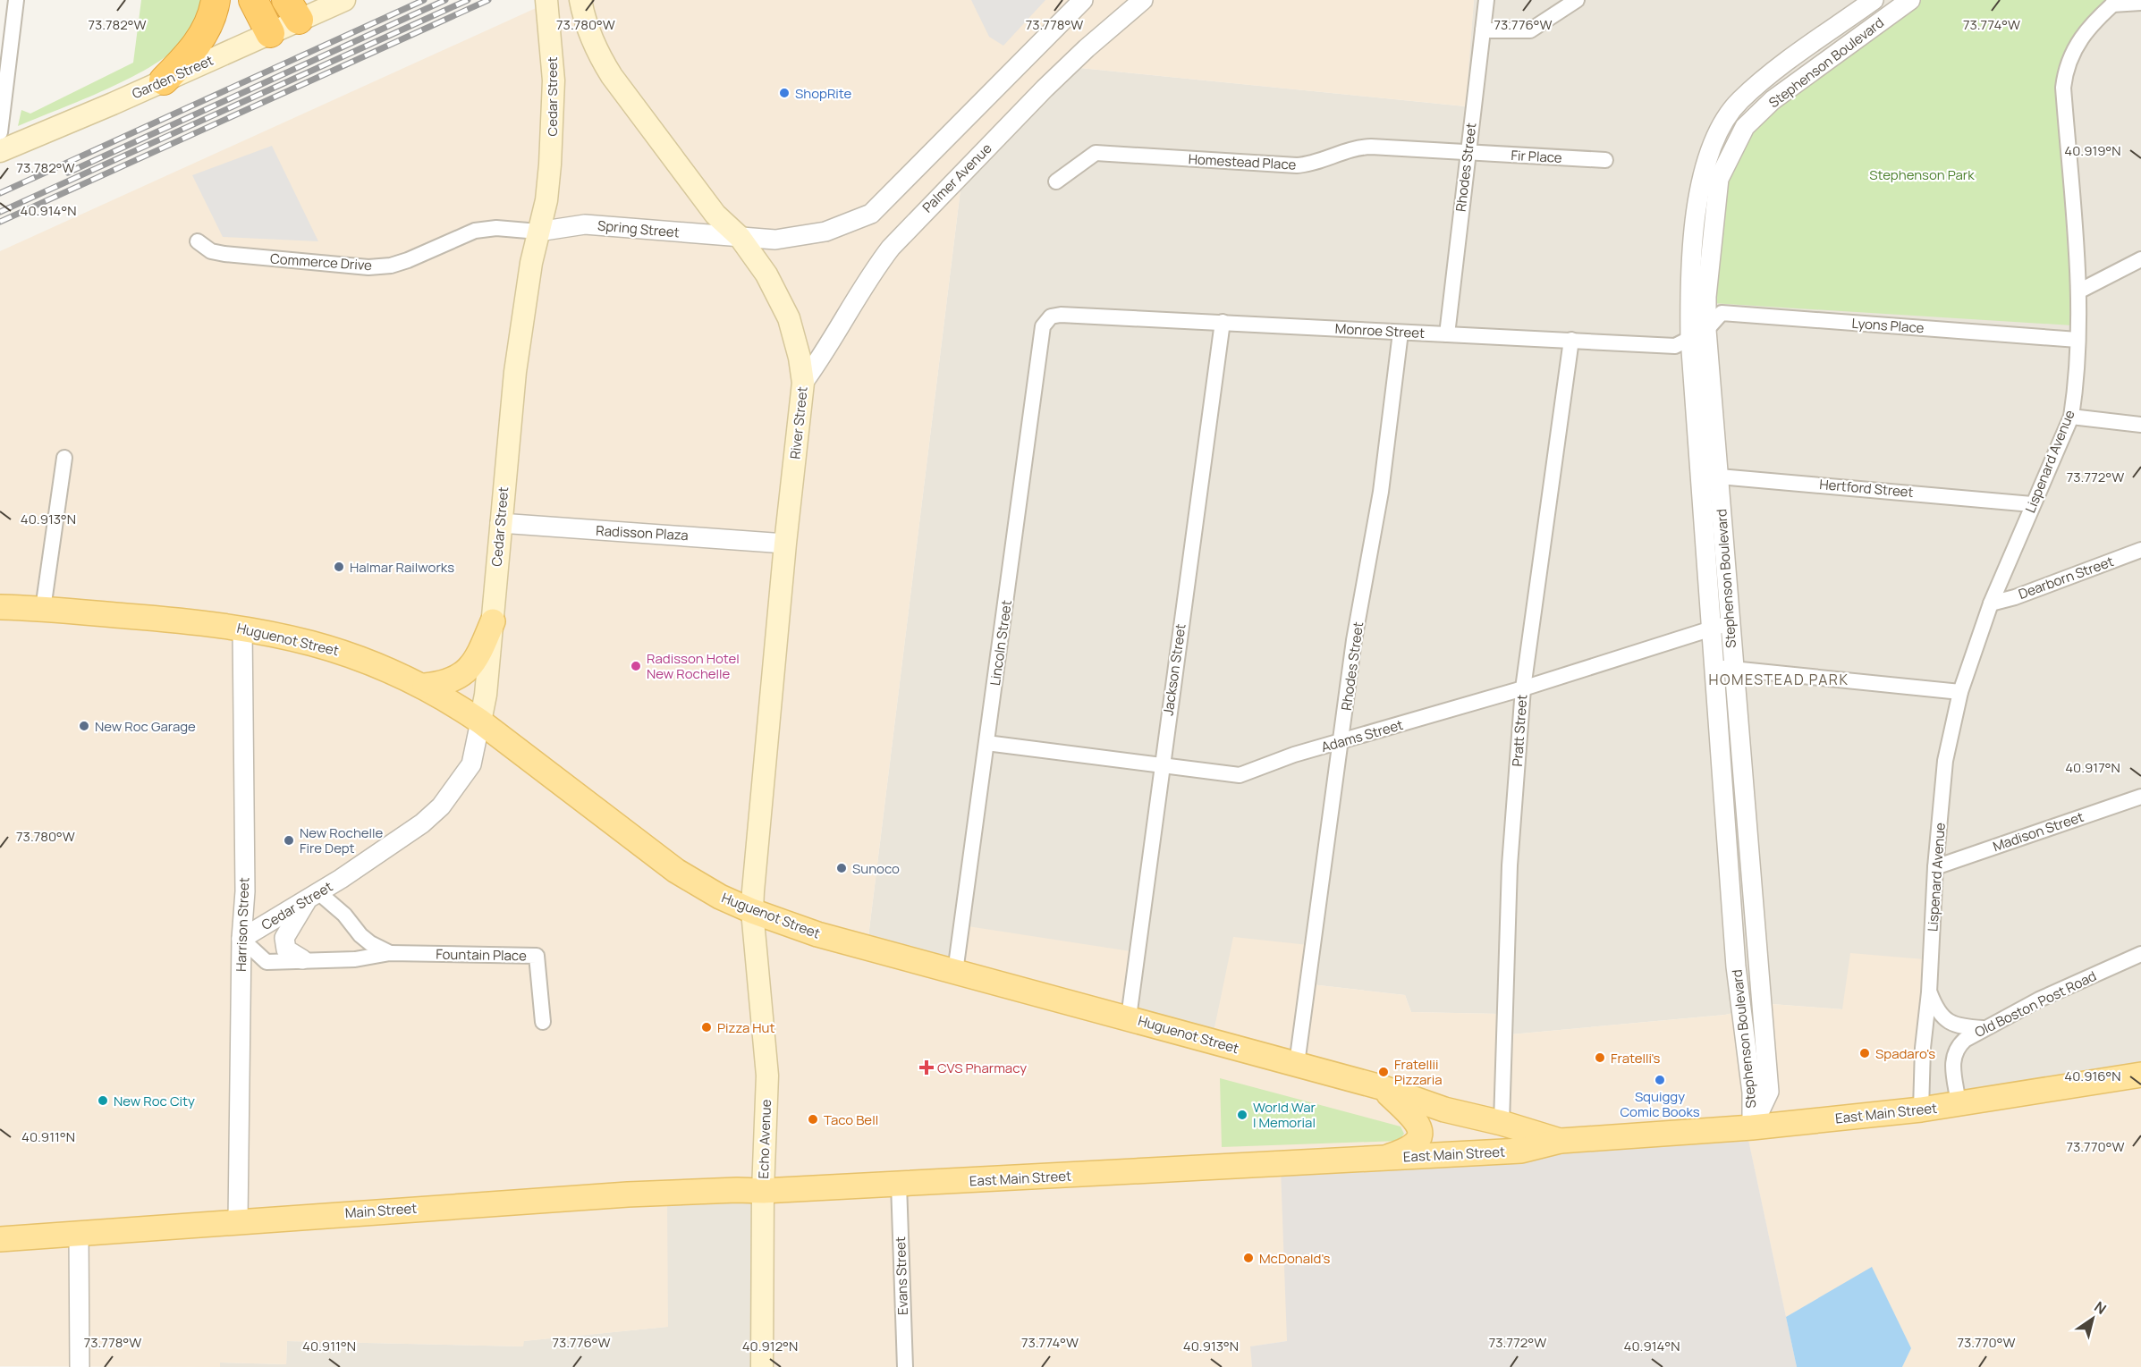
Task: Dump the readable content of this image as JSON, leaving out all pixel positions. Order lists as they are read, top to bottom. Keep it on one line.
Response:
{"streets":{"main road":["Garden Street","Cedar Street","River Street","Huguenot Street","East Main Street","Echo Avenue","Main Street"],"street":["Stephenson Boulevard","Fir Place","Homestead Place","Rhodes Street","Palmer Avenue","Spring Street","Commerce Drive","Lyons Place","Monroe Street","Lispenard Avenue","Hertford Street","Radisson Plaza","Dearborn Street","Lincoln Street","Jackson Street","Pratt Street","Adams Street","Madison Street","Harrison Street","Fountain Place","Old Boston Post Road","Evans Street"]},"crossings":[["Stephenson Boulevard","Lyons Place"],["Stephenson Boulevard","Monroe Street"],["Stephenson Boulevard","Hertford Street"],["Stephenson Boulevard","Adams Street"],["Stephenson Boulevard","East Main Street"],["Cedar Street","Spring Street"],["Cedar Street","Commerce Drive"],["Cedar Street","Radisson Plaza"],["Cedar Street","Huguenot Street"],["Cedar Street","Harrison Street"],["Cedar Street","Fountain Place"],["Fir Place","Homestead Place"],["Fir Place","Rhodes Street"],["Homestead Place","Rhodes Street"],["Rhodes Street","Monroe Street"],["Rhodes Street","Huguenot Street"],["Rhodes Street","Adams Street"],["Palmer Avenue","River Street"],["Spring Street","Commerce Drive"],["Spring Street","River Street"],["Lyons Place","Monroe Street"],["Lyons Place","Lispenard Avenue"],["Monroe Street","Lincoln Street"],["Monroe Street","Jackson Street"],["Monroe Street","Pratt Street"],["River Street","Radisson Plaza"],["River Street","Huguenot Street"],["River Street","Echo Avenue"],["Lispenard Avenue","Hertford Street"],["Lispenard Avenue","Dearborn Street"],["Lispenard Avenue","Madison Street"],["Lispenard Avenue","East Main Street"],["Huguenot Street","Lincoln Street"],["Huguenot Street","Jackson Street"],["Huguenot Street","Pratt Street"],["Huguenot Street","Harrison Street"],["Huguenot Street","East Main Street"],["Huguenot Street","Echo Avenue"],["Lincoln Street","Adams Street"],["Jackson Street","Adams Street"],["Pratt Street","Adams Street"],["Harrison Street","Fountain Place"],["Harrison Street","Main Street"],["Old Boston Post Road","East Main Street"],["East Main Street","Echo Avenue"],["East Main Street","Main Street"],["East Main Street","Evans Street"],["Echo Avenue","Main Street"]],"districts":["HOMESTEAD PARK"],"parks":["Stephenson Park"],"places":{"other":["ShopRite","Halmar Railworks","Radisson Hotel New Rochelle","New Roc Garage","New Rochelle Fire Dept","Sunoco","Pizza Hut","Spadaro's","Fratelli's","Fratellii Pizzaria","Squiggy Comic Books","New Roc City","World War I Memorial","Taco Bell","McDonald's"],"health":["CVS Pharmacy"]},"north":"top right","coordinates":["73.782°W","73.780°W","73.778°W","73.776°W","73.774°W","40.919°N","40.914°N","73.772°W","40.913°N","40.917°N","40.916°N","40.911°N","73.770°W","40.912°N"]}
